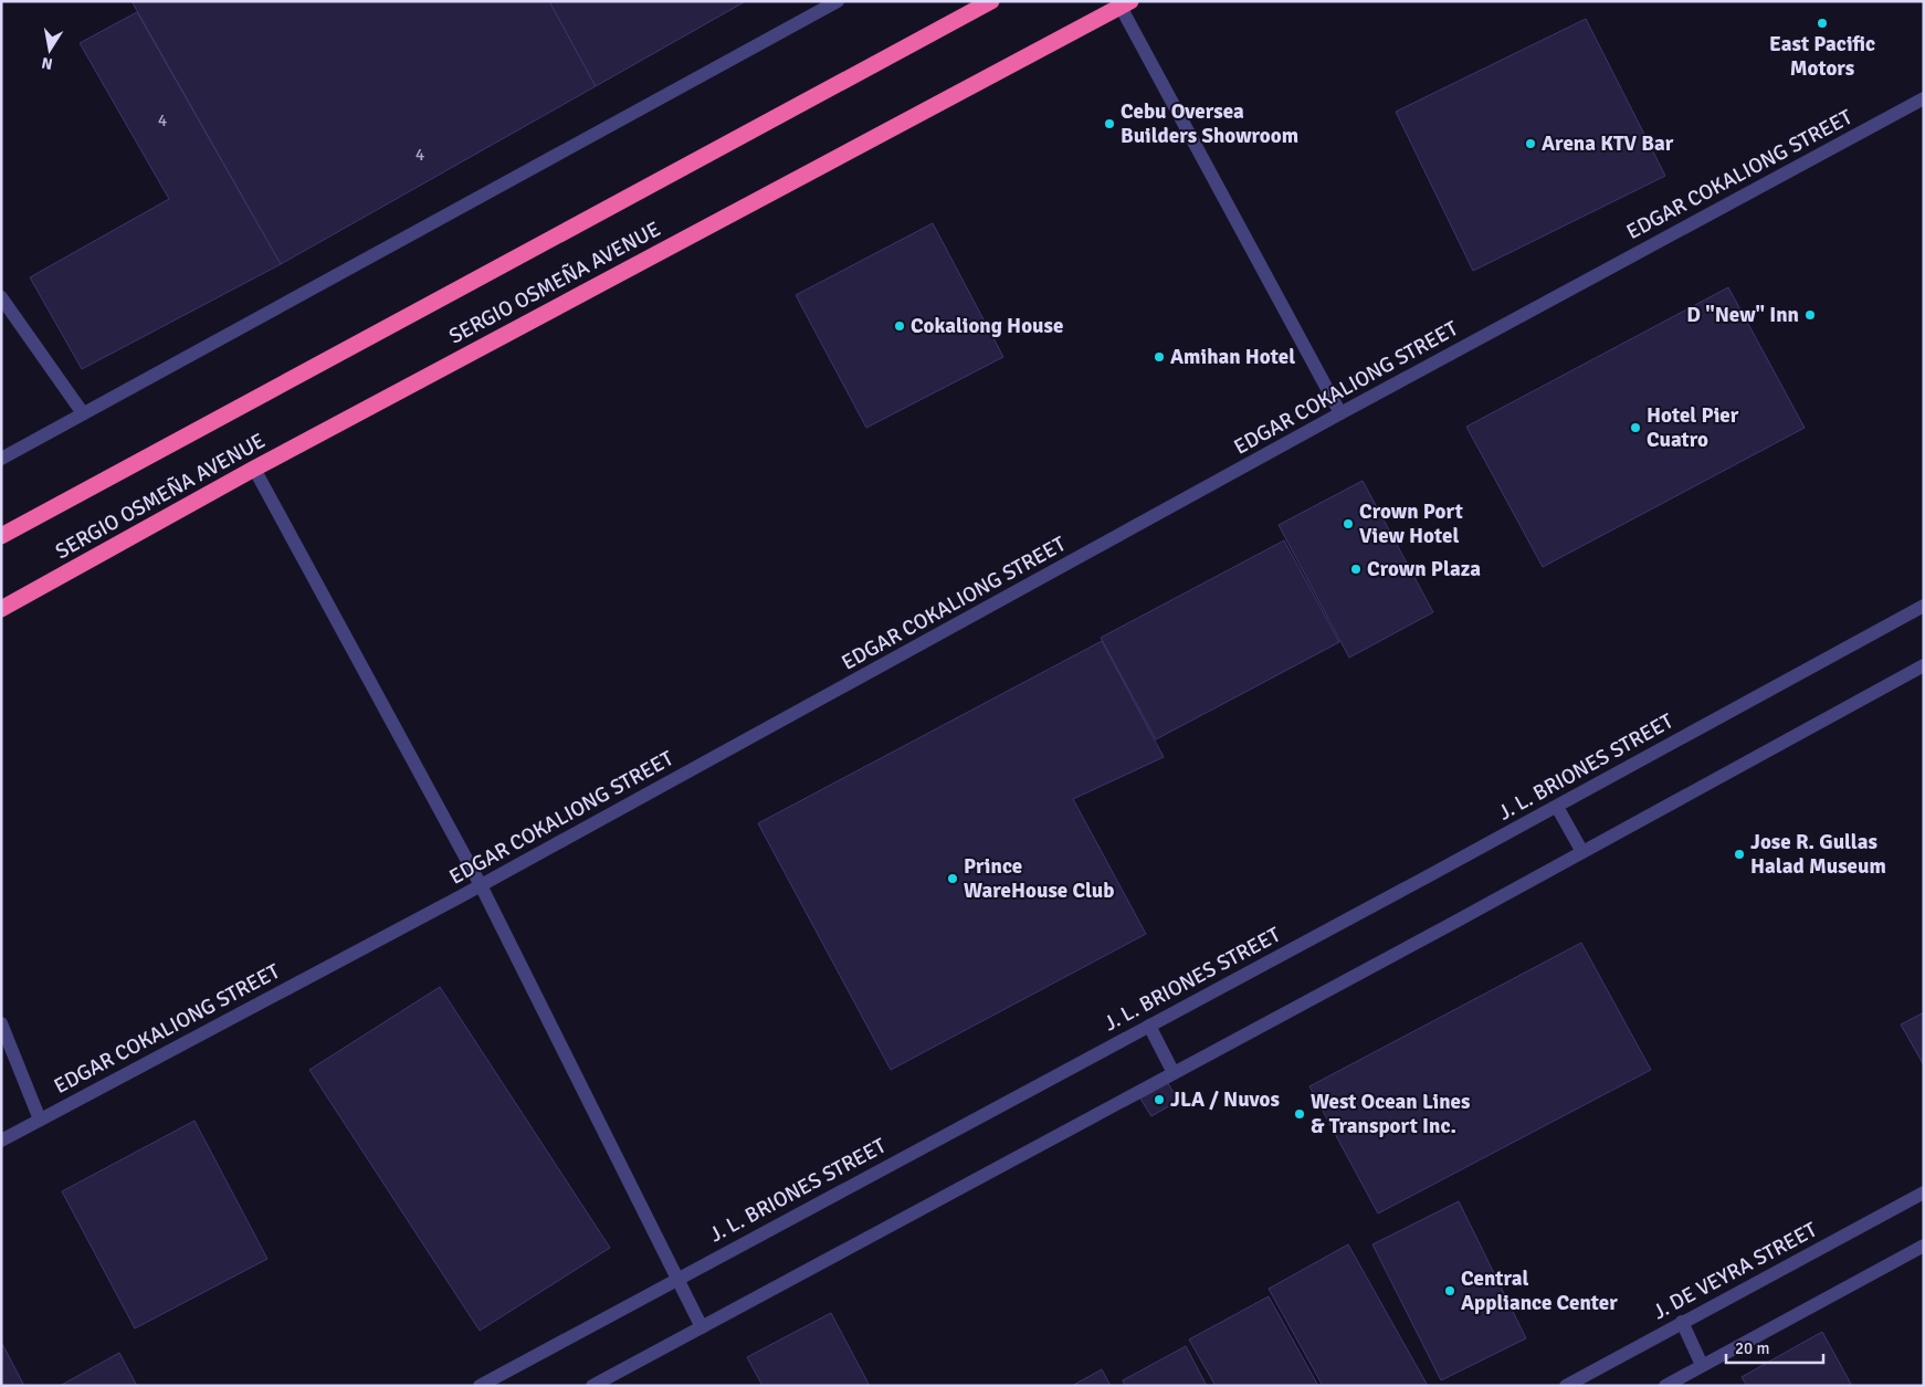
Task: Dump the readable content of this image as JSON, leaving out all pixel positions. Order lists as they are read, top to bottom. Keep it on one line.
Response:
{"streets":{"highway":["SERGIO OSMEÑA AVENUE"],"street":["EDGAR COKALIONG STREET","J. L. BRIONES STREET","J. DE VEYRA STREET"]},"places":["East Pacific Motors","Cebu Oversea Builders Showroom","Arena KTV Bar","D \"New\" Inn","Cokaliong House","Amihan Hotel","Hotel Pier Cuatro","Crown Port View Hotel","Crown Plaza","Jose R. Gullas Halad Museum","Prince WareHouse Club","JLA / Nuvos","West Ocean Lines & Transport Inc.","Central Appliance Center"],"house_numbers":["4","4"],"scale_bar":"20 m","north":"bottom"}
